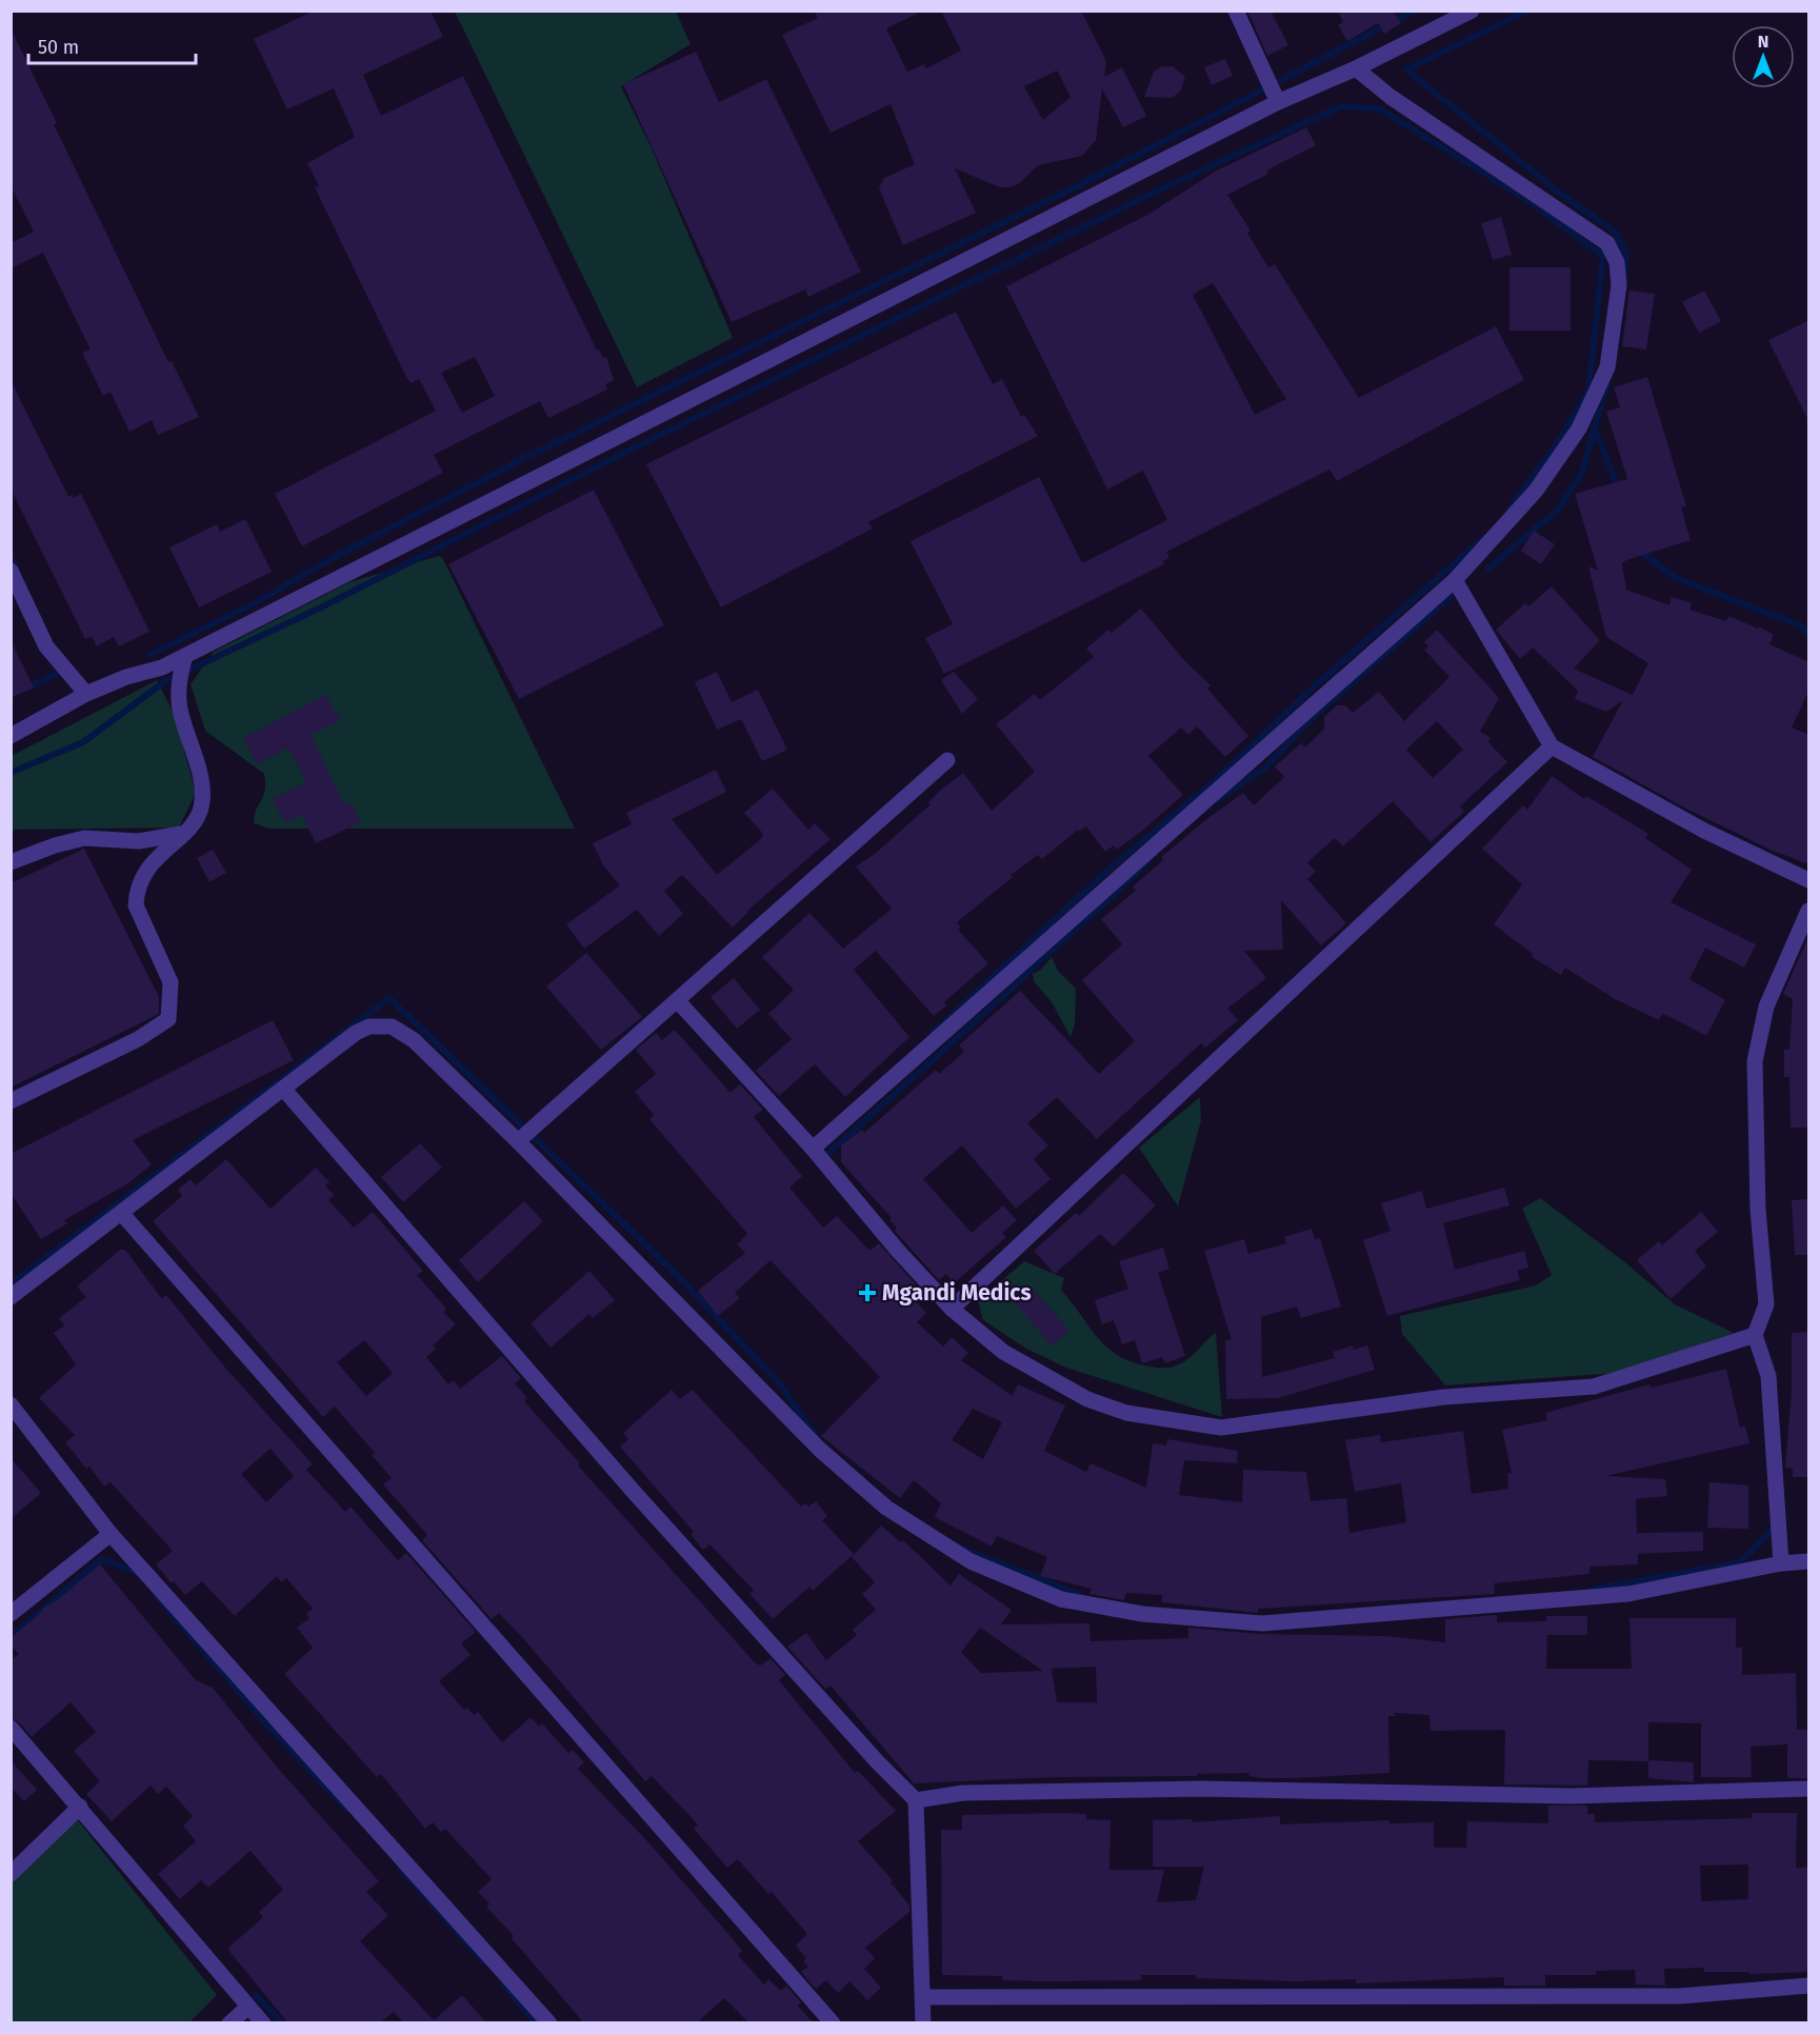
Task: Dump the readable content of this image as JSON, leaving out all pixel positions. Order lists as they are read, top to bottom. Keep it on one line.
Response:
{"places":{"health":["Mgandi Medics"]},"scale_bar":"50 m","north":"top"}
